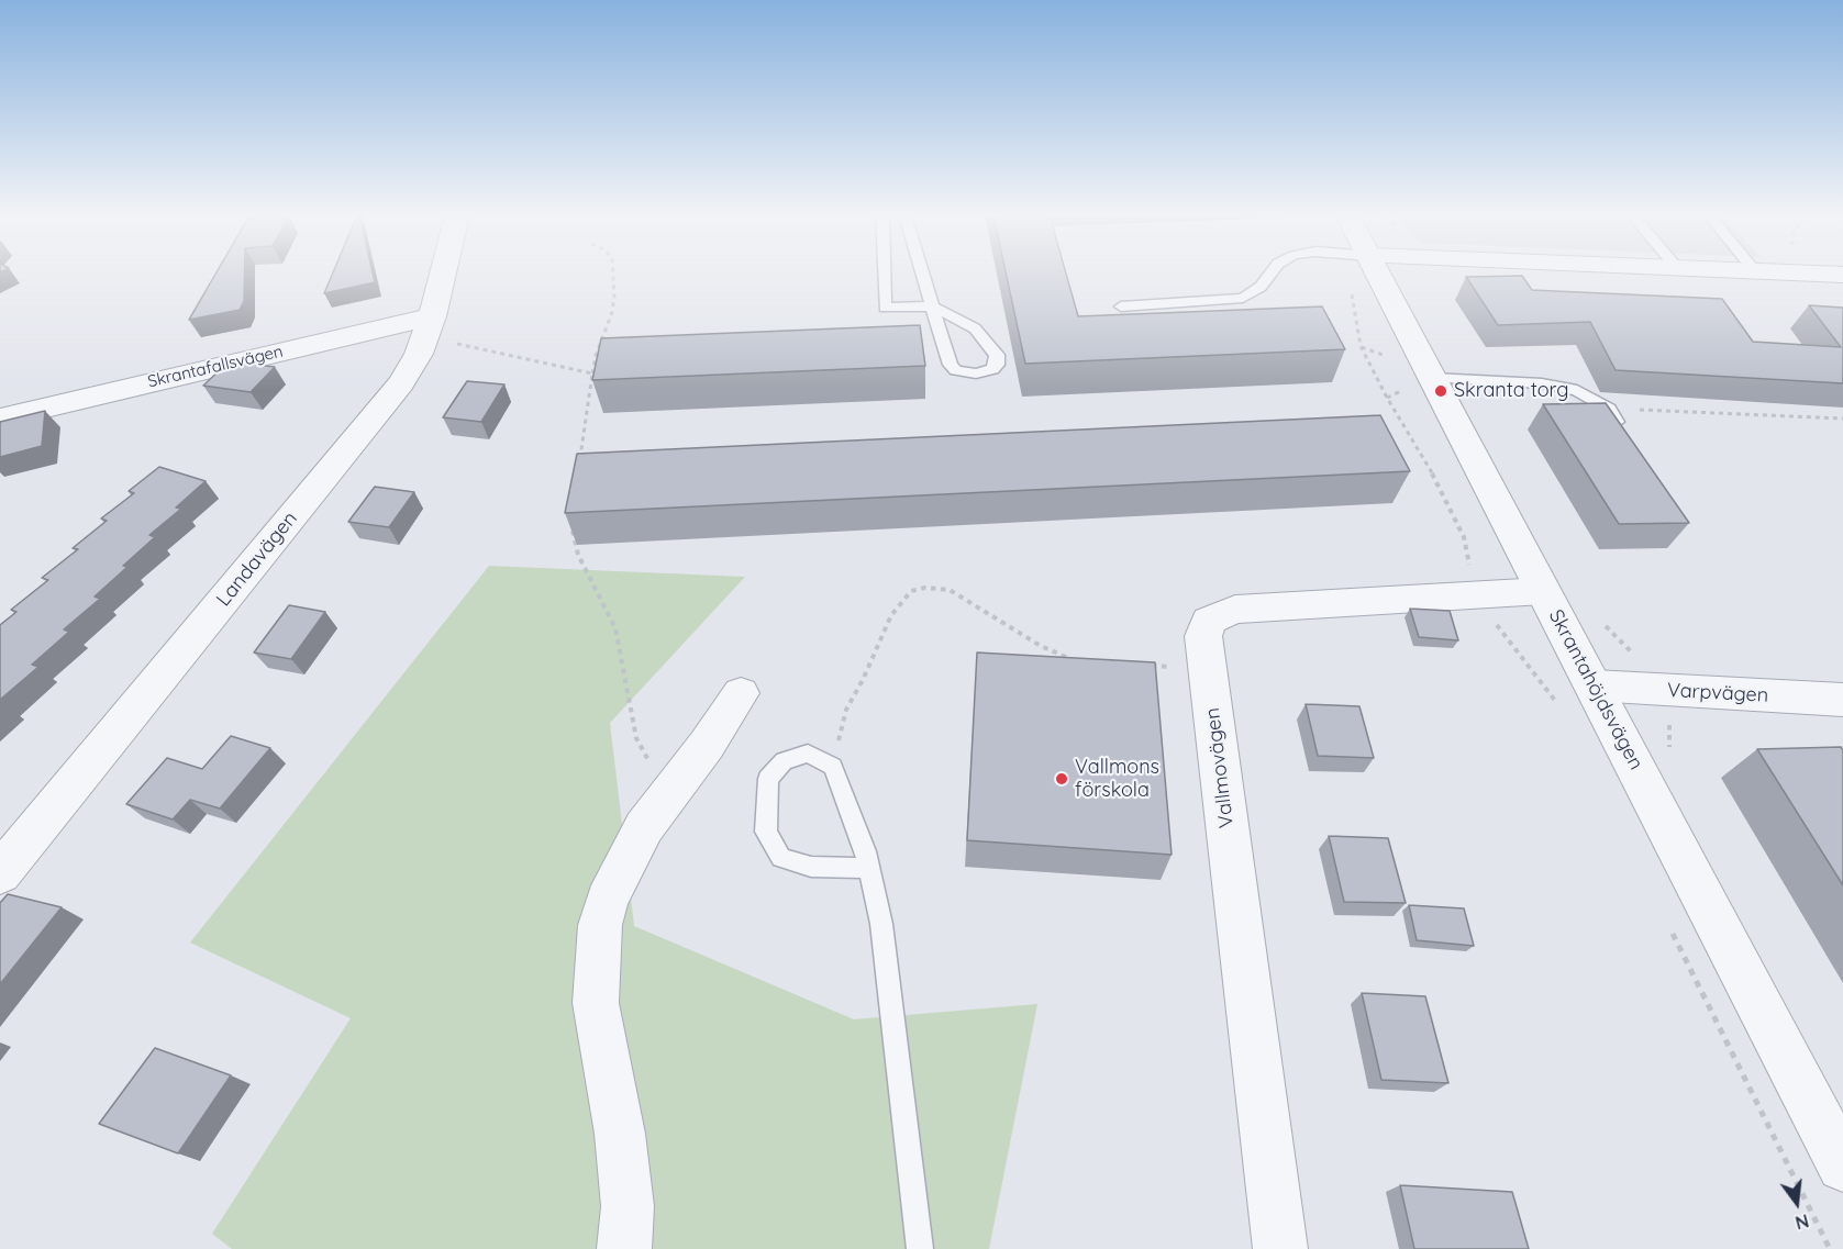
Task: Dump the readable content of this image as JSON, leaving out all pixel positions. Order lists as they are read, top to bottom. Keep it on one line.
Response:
{"streets":{"street":["Skrantafallsvägen","Landavägen","Skrantahöjdsvägen","Varpvägen","Vallmovägen"]},"crossings":[["Skrantafallsvägen","Landavägen"],["Skrantahöjdsvägen","Varpvägen"],["Skrantahöjdsvägen","Vallmovägen"]],"places":["Skranta torg","Vallmons förskola"],"north":"bottom"}
